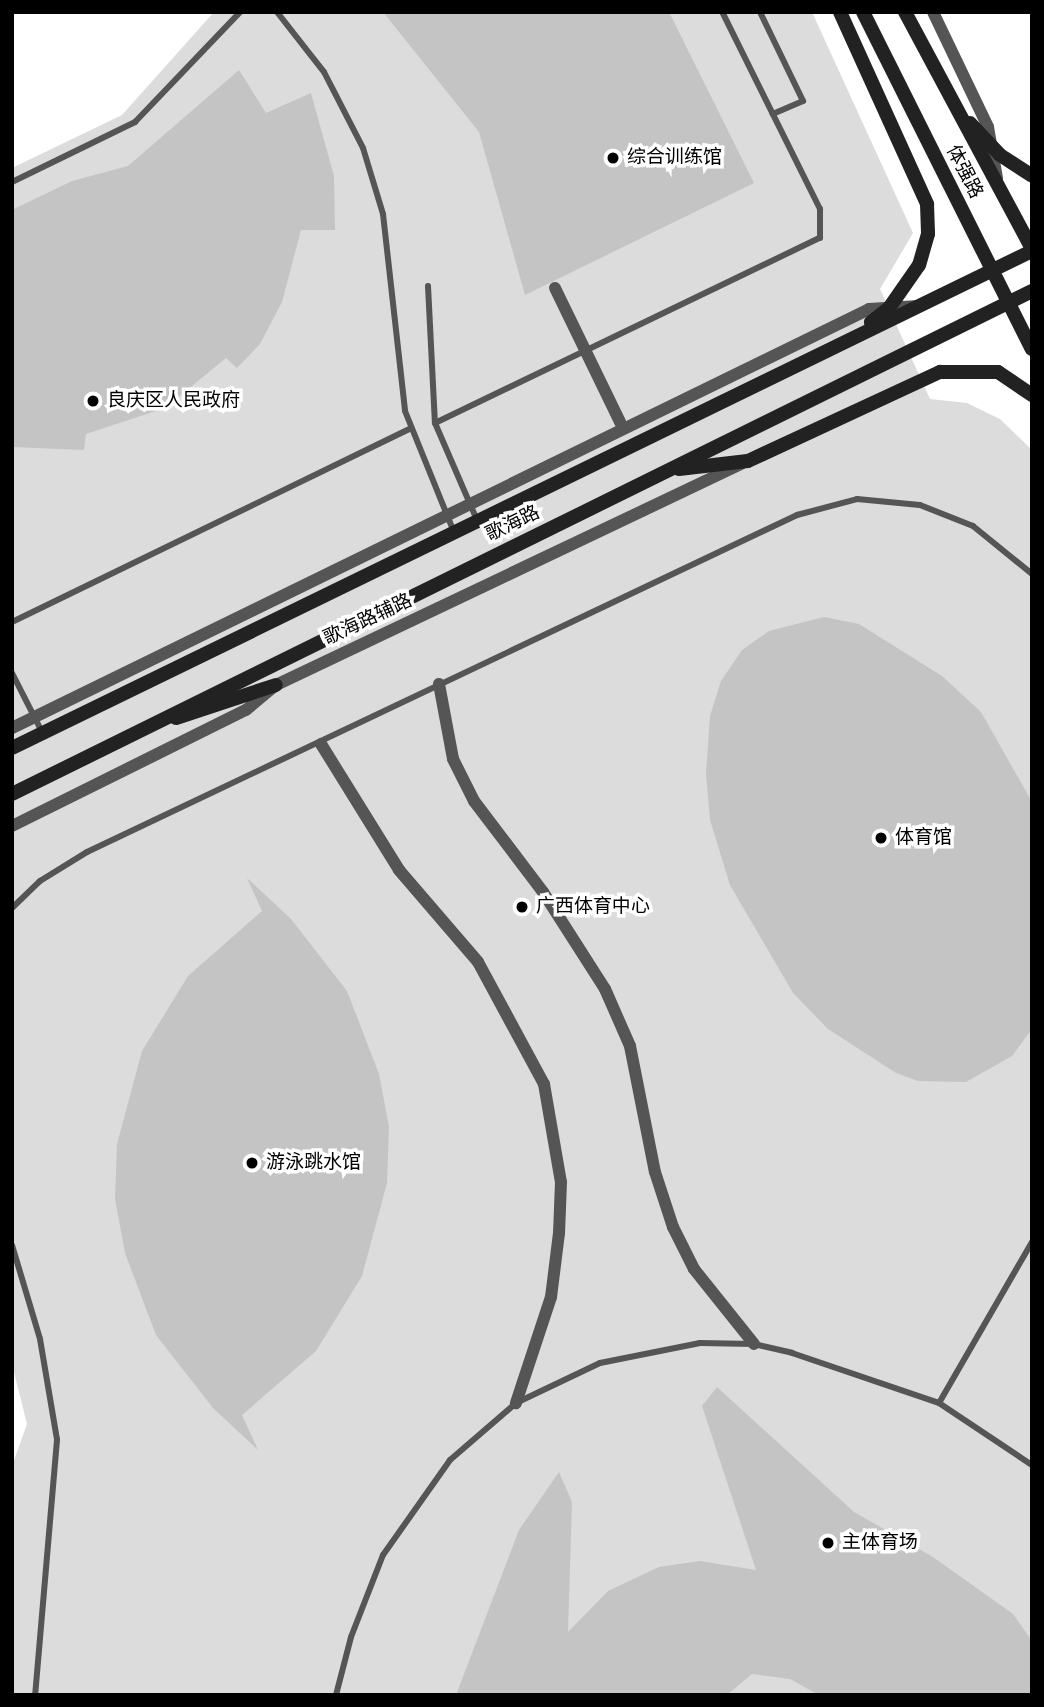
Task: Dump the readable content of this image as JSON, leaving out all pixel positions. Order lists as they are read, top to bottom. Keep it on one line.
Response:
{"streets":{"main road":["体强路","歌海路"],"street":["歌海路辅路"]},"crossings":[["体强路","歌海路"]],"places":["综合训练馆","良庆区人民政府","体育馆","广西体育中心","游泳跳水馆","主体育场"]}
